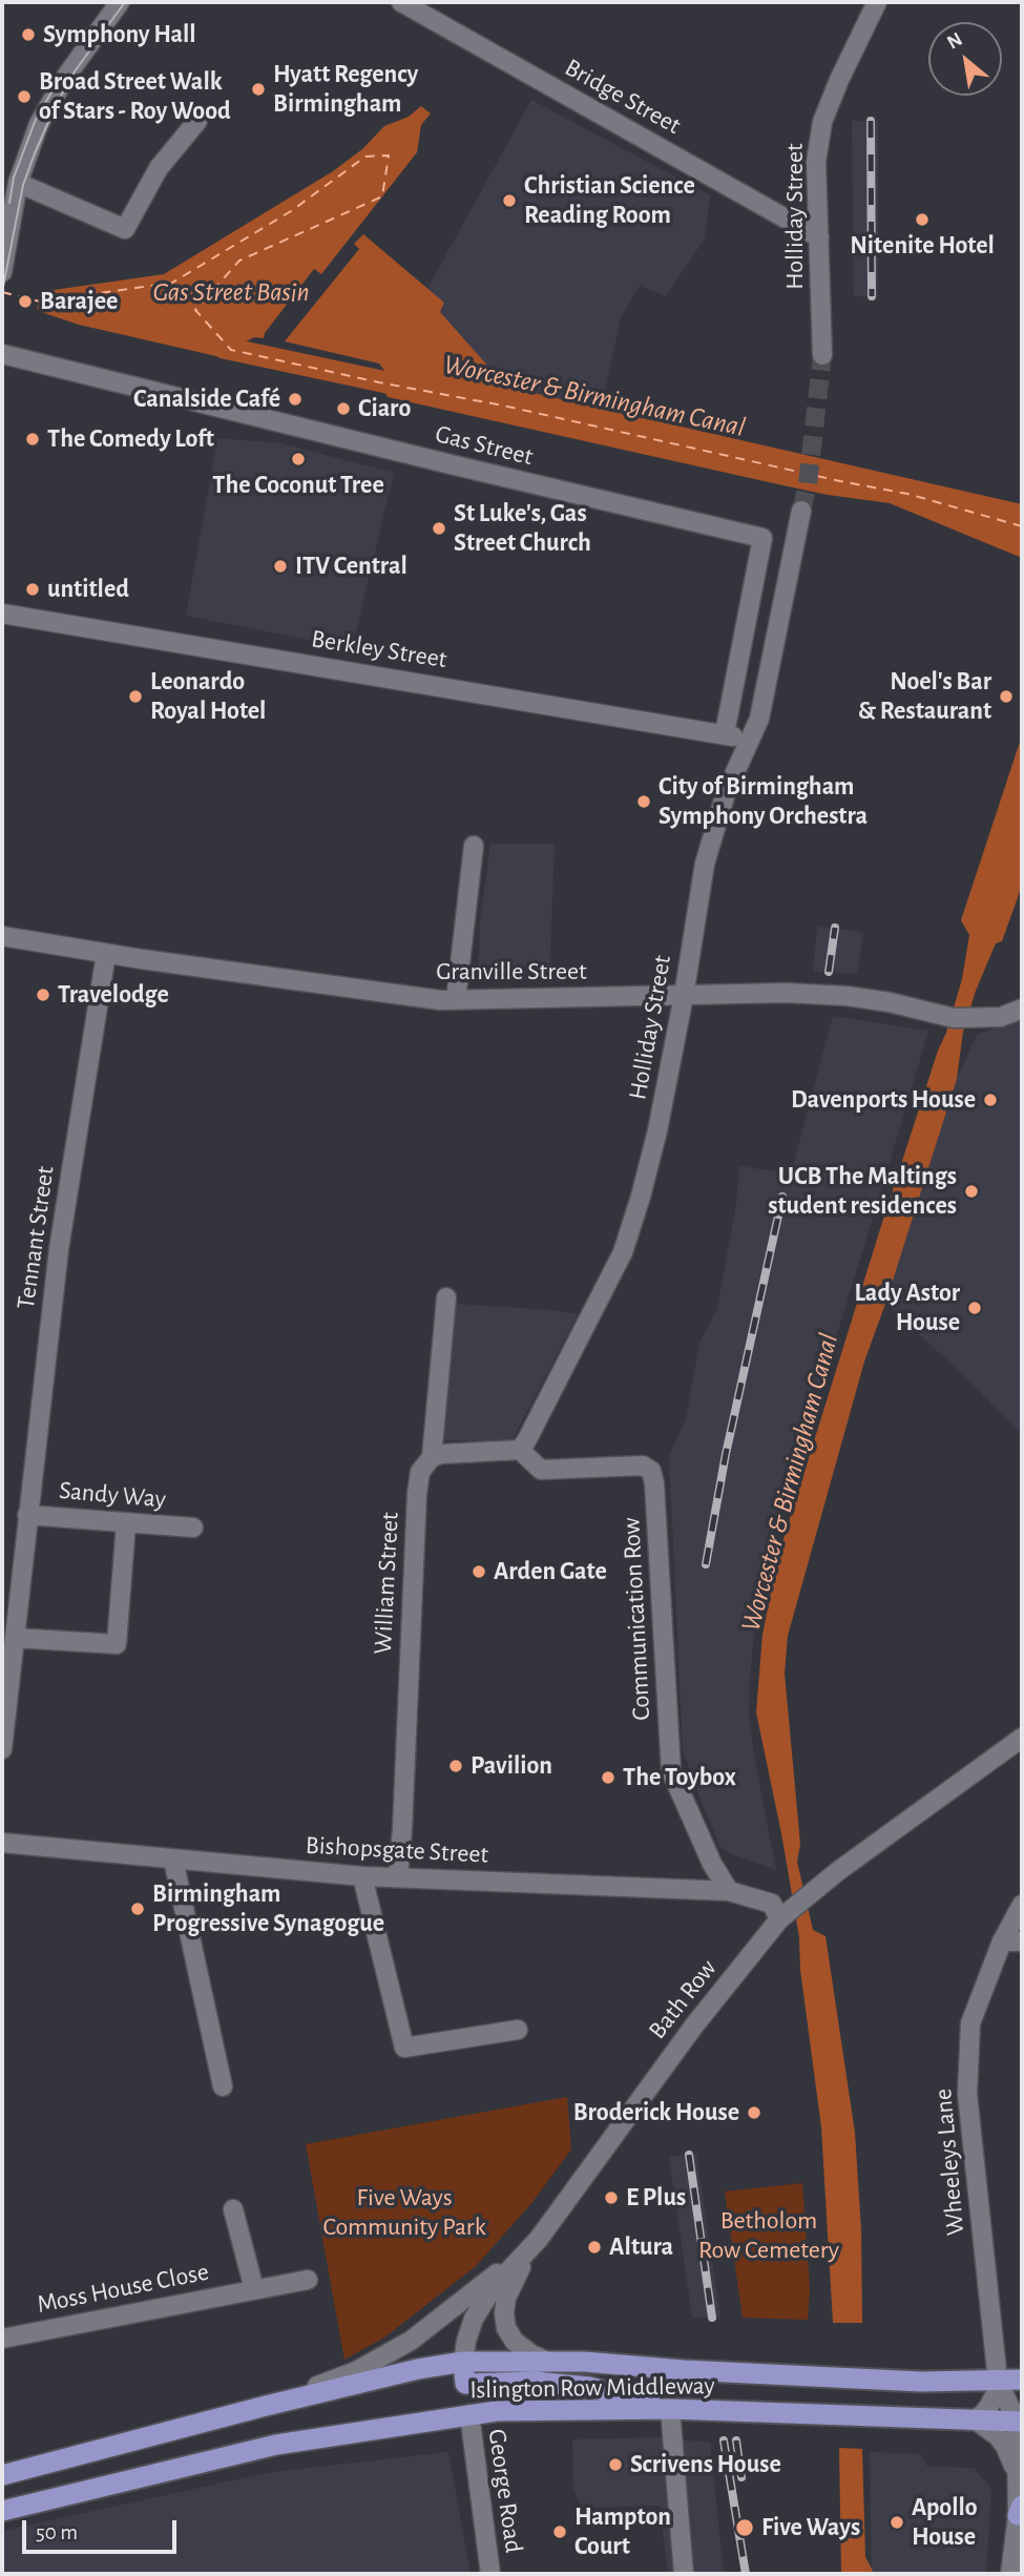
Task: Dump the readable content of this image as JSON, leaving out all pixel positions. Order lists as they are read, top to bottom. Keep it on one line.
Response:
{"streets":{"highway":["Islington Row Middleway"],"street":["Bridge Street","Holliday Street","Gas Street","Berkley Street","Granville Street","Tennant Street","Sandy Way","William Street","Communication Row","Bishopsgate Street","Bath Row","Wheeleys Lane","Moss House Close","George Road"]},"crossings":[["Bridge Street","Holliday Street"],["Holliday Street","Berkley Street"],["Holliday Street","Granville Street"],["Holliday Street","Communication Row"],["Gas Street","Berkley Street"],["Granville Street","Tennant Street"],["Tennant Street","Sandy Way"],["William Street","Bishopsgate Street"],["Communication Row","Bishopsgate Street"],["Bishopsgate Street","Bath Row"],["Bath Row","Islington Row Middleway"],["Wheeleys Lane","Islington Row Middleway"],["Islington Row Middleway","George Road"]],"water":["Gas Street Basin","Worcester & Birmingham Canal"],"parks":["Five Ways Community Park","Betholom Row Cemetery"],"places":["Symphony Hall","Hyatt Regency Birmingham","Broad Street Walk of Stars - Roy Wood","Christian Science Reading Room","Nitenite Hotel","Barajee","Canalside Café","Ciaro","The Comedy Loft","The Coconut Tree","St Luke's, Gas Street Church","ITV Central","untitled","Leonardo Royal Hotel","Noel's Bar & Restaurant","City of Birmingham Symphony Orchestra","Travelodge","Davenports House","UCB The Maltings student residences","Lady Astor House","Arden Gate","Pavilion","The Toybox","Birmingham Progressive Synagogue","Broderick House","E Plus","Altura","Scrivens House","Apollo House","Five Ways","Hampton Court"],"scale_bar":"50 m","north":"top left"}
